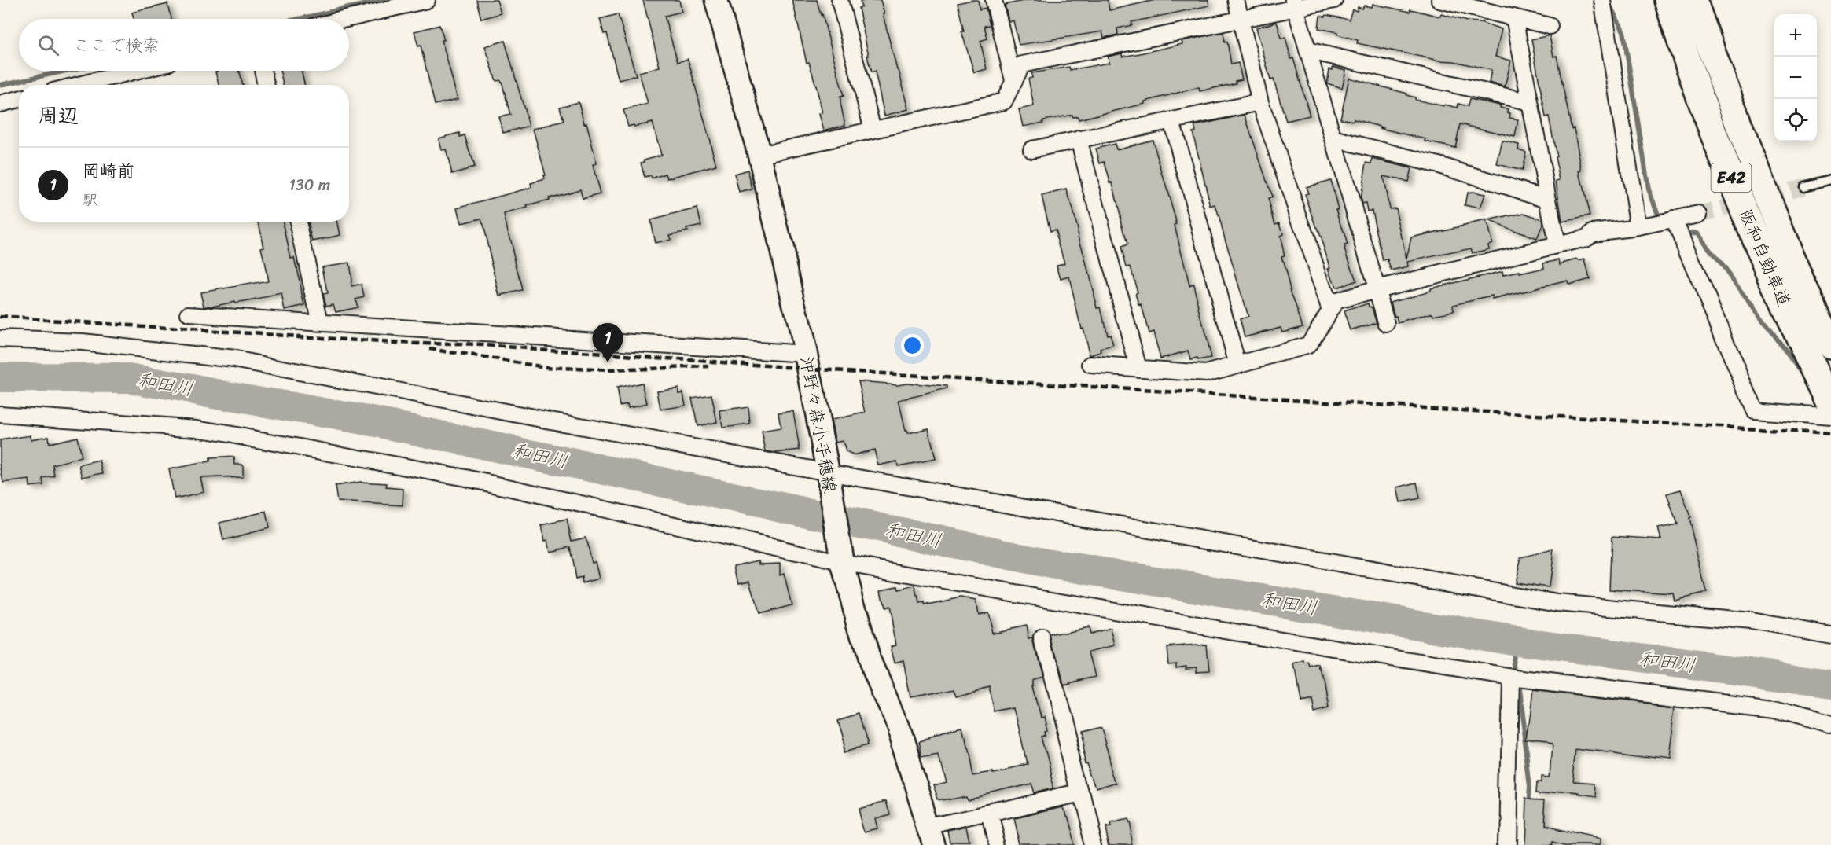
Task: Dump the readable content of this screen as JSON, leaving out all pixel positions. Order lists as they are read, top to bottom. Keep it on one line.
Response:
{"streets":{"highway":["E42","阪和自動車道"],"main road":["沖野々森小手穂線"]},"water":["和田川"],"page":{"map_buttons":["+","−"],"search":"ここで検索","heading":"周辺","list":[{"mark":"1","name":"岡崎前","note":"駅","value":"130 m"}],"pins":"1"}}
